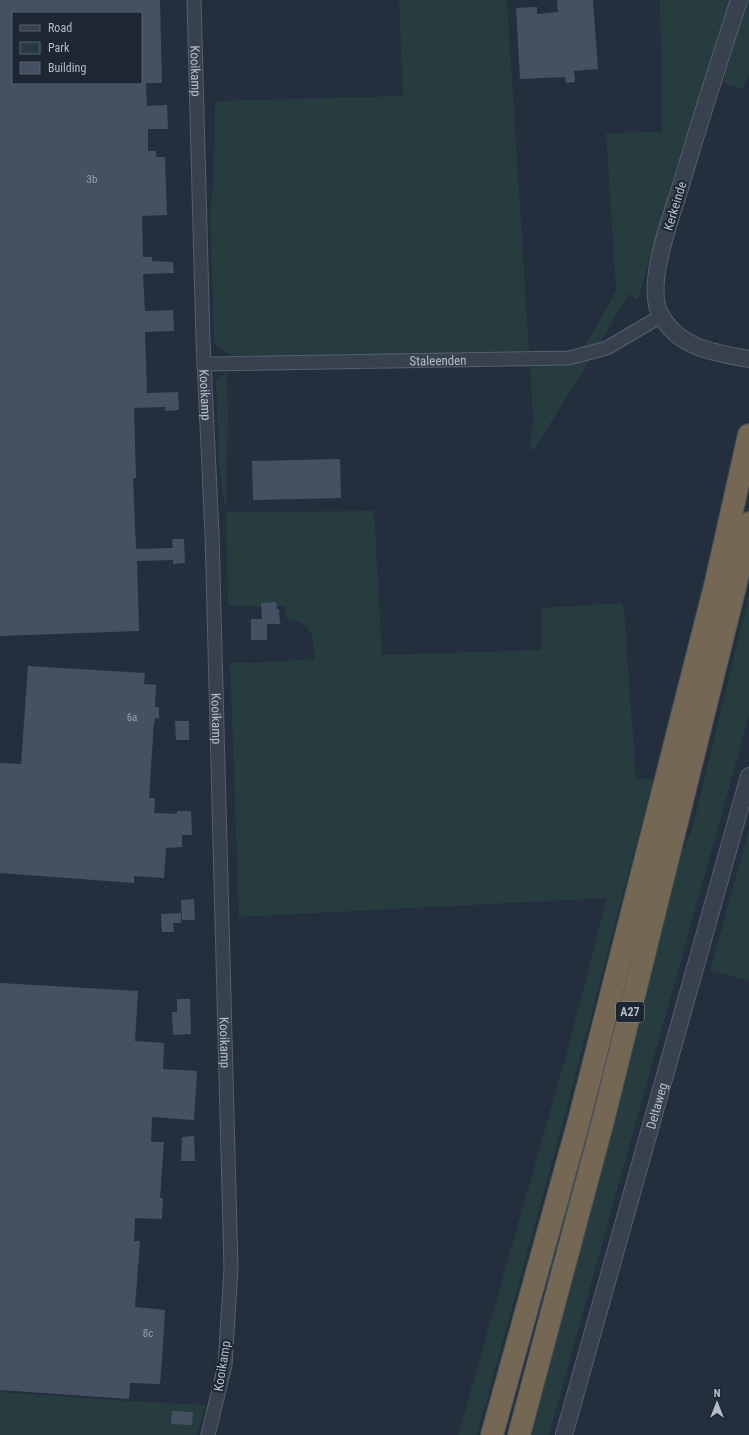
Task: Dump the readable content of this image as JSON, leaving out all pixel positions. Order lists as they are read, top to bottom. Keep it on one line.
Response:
{"streets":{"highway":["A27"],"street":["Kooikamp","Kerkeinde","Staleenden","Deltaweg"]},"crossings":[["Kooikamp","Staleenden"],["Kerkeinde","Staleenden"]],"house_numbers":["3b","6a","8c"],"legend":["Road","Park","Building"],"north":"top"}
